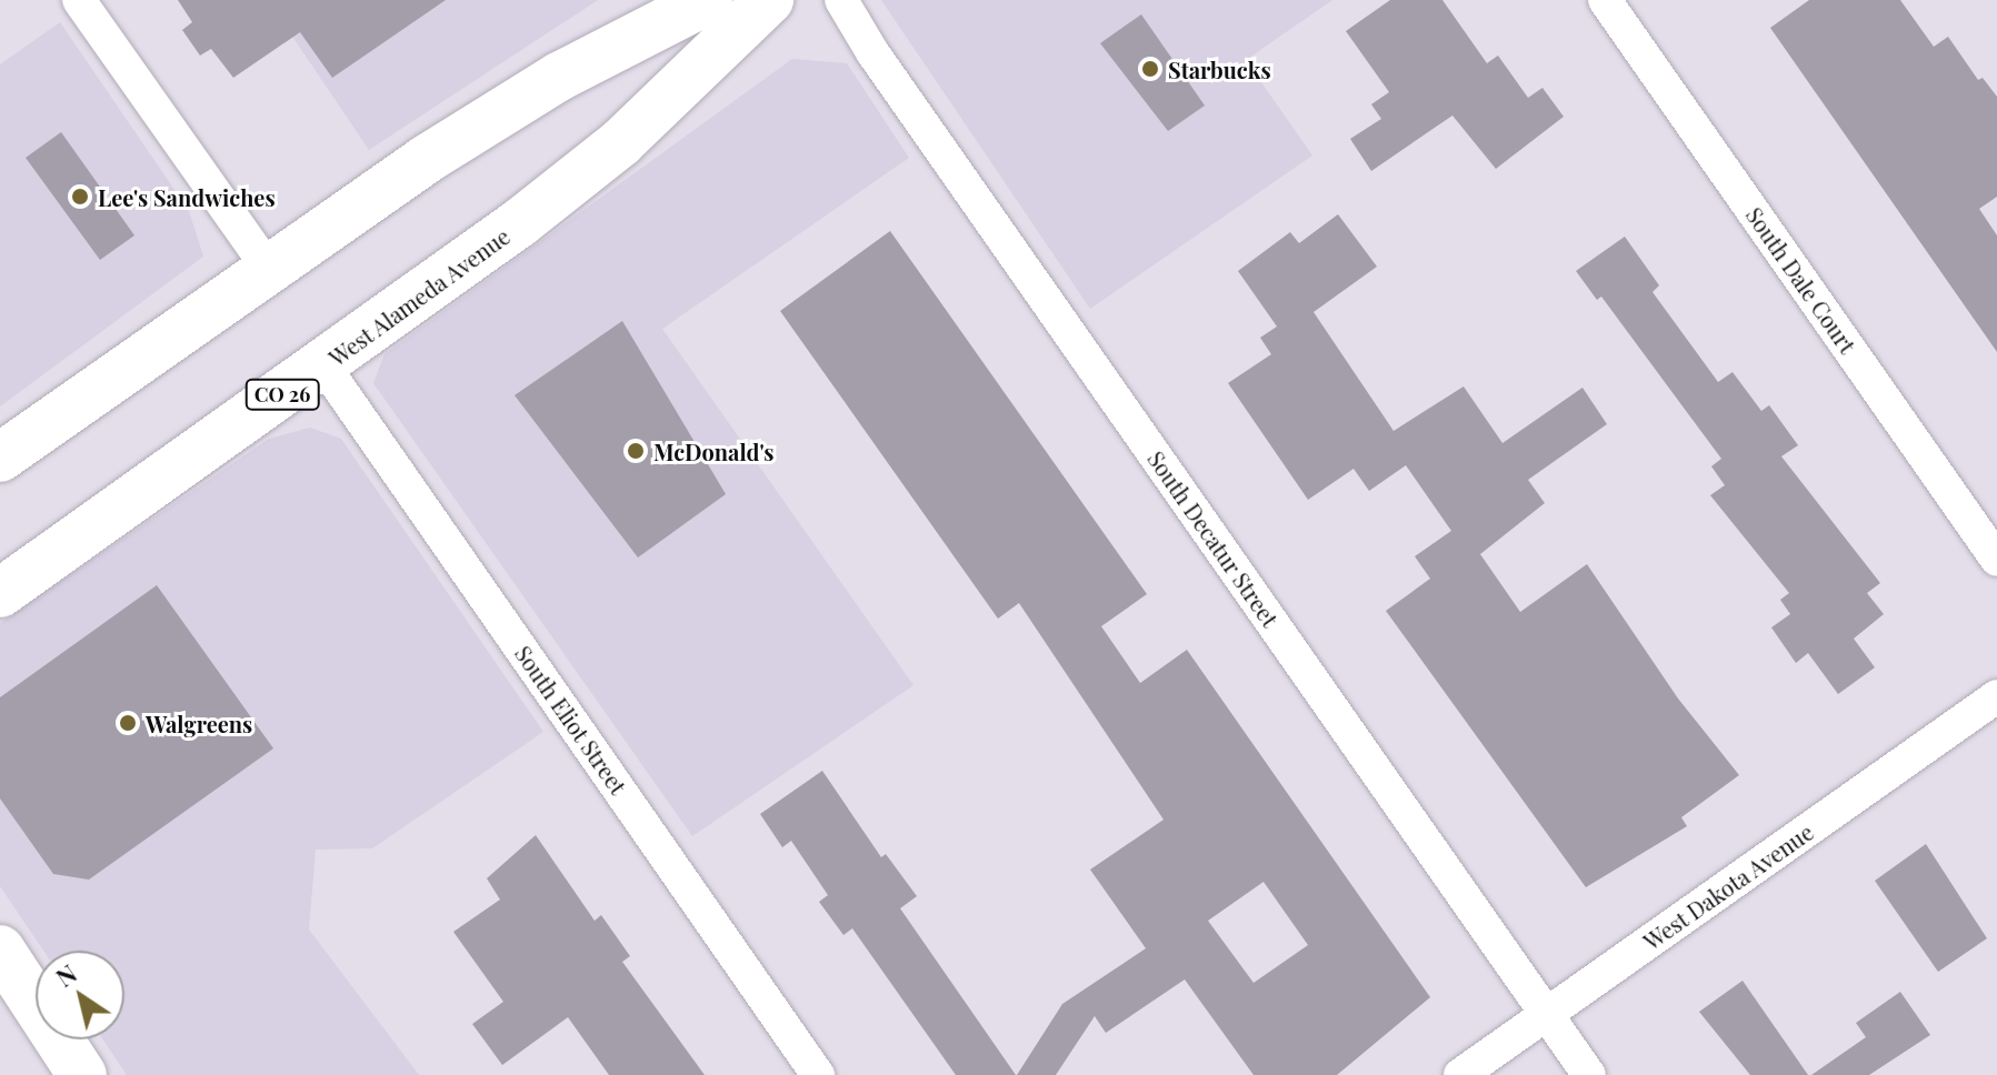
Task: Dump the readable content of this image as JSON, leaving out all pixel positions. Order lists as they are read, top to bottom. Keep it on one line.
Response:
{"streets":{"main road":["West Alameda Avenue","CO 26"],"street":["South Dale Court","South Decatur Street","South Eliot Street","West Dakota Avenue"]},"crossings":[["West Alameda Avenue","South Eliot Street"],["South Decatur Street","West Dakota Avenue"]],"places":["Starbucks","Lee's Sandwiches","McDonald's","Walgreens"],"north":"top left"}
